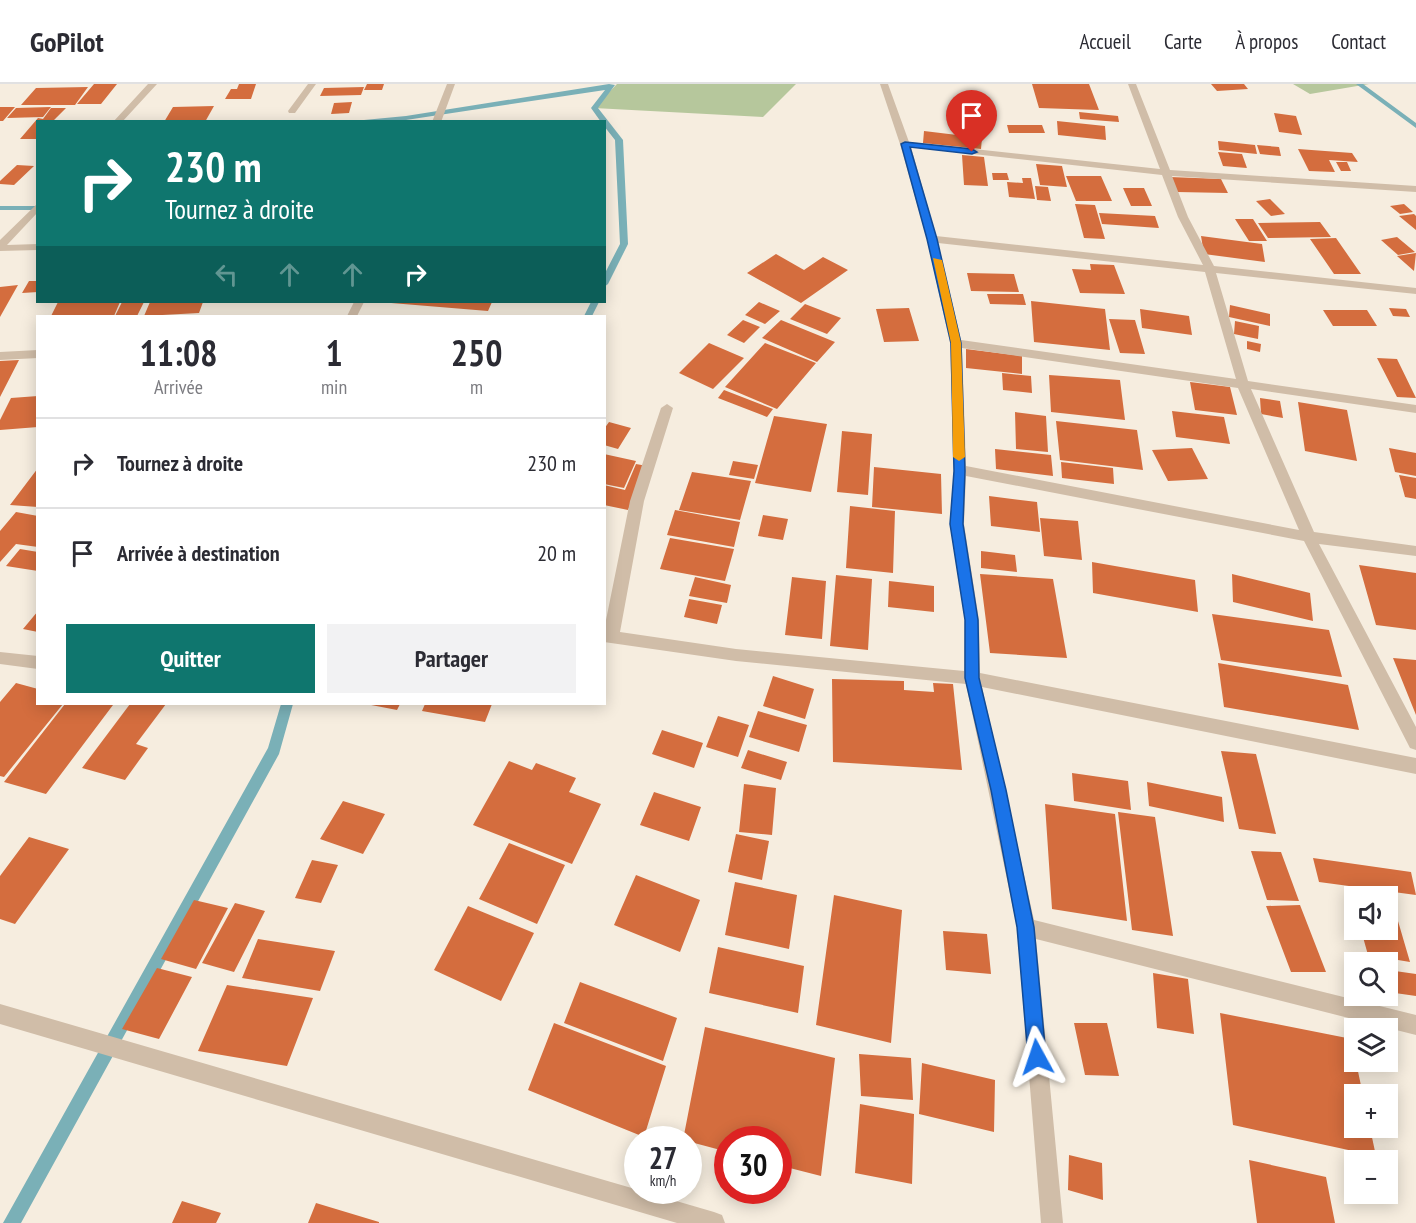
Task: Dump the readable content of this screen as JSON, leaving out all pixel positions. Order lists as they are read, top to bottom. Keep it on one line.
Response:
{"page":{"header":"GoPilot","nav":["Accueil","Carte","À propos","Contact"],"turn":["230 m","Tournez à droite"],"eta":["11:08","Arrivée","1","min","250","m"],"list":[{"name":"Tournez à droite","value":"230 m"},{"name":"Arrivée à destination","value":"20 m"}],"buttons":["Quitter","Partager"],"map_buttons":["+","−"],"speed":"27 km/h","limit":"30"}}
